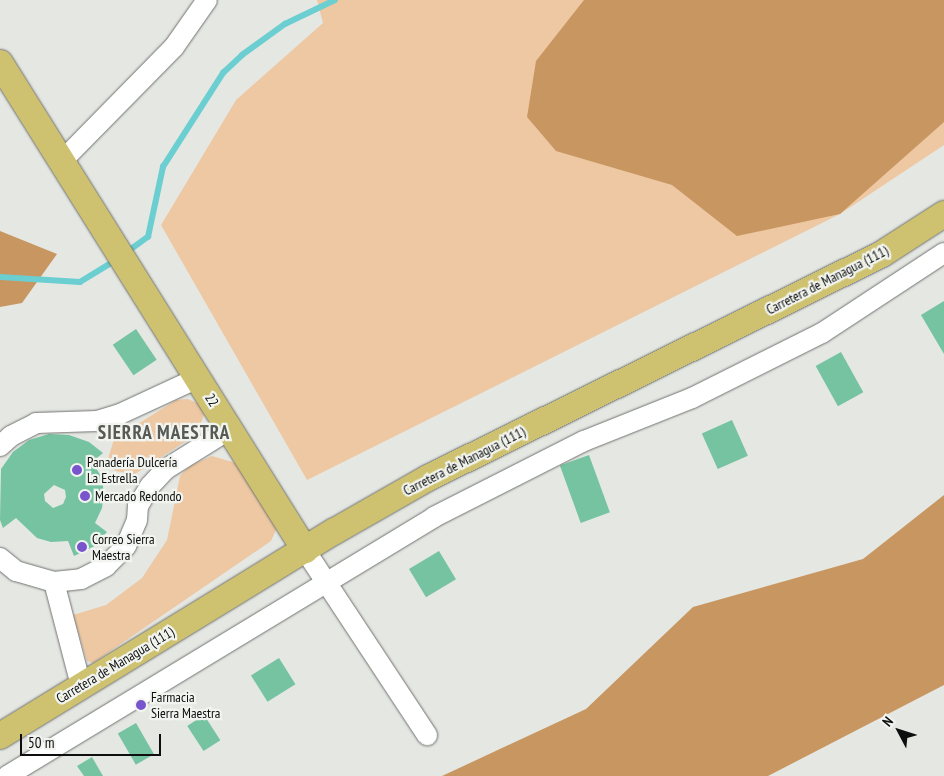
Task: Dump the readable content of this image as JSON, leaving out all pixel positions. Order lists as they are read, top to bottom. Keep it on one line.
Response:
{"streets":{"main road":["Carretera de Managua (111)","22"]},"crossings":[["Carretera de Managua (111)","22"]],"districts":["SIERRA MAESTRA"],"places":["Panadería Dulcería La Estrella","Mercado Redondo","Correo Sierra Maestra","Farmacia Sierra Maestra"],"scale_bar":"50 m","north":"top left"}
